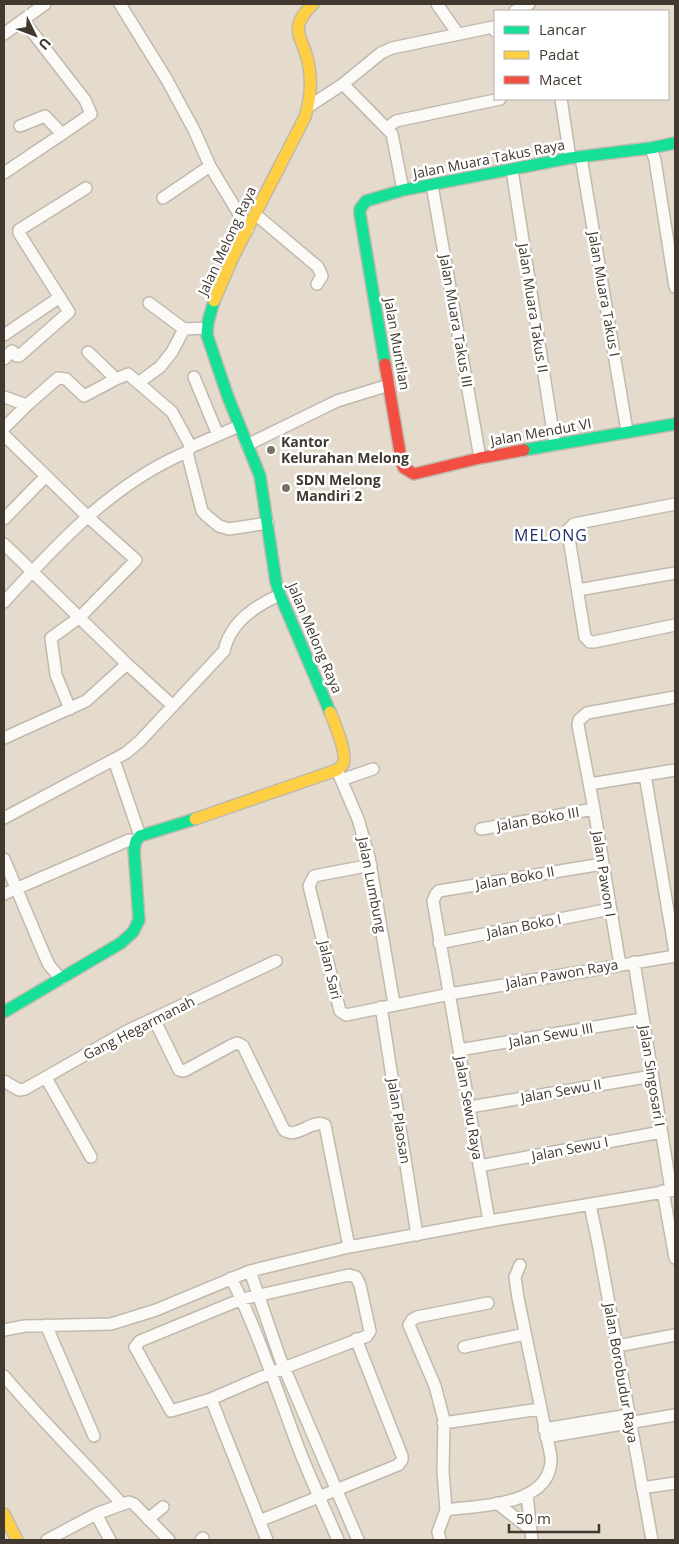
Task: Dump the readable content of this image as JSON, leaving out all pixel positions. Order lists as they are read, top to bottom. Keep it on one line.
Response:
{"streets":{"main road":["Jalan Muara Takus Raya","Jalan Melong Raya","Jalan Muntilan","Jalan Mendut VI"],"street":["Jalan Muara Takus I","Jalan Muara Takus II","Jalan Muara Takus III","Jalan Boko III","Jalan Pawon I","Jalan Boko II","Jalan Lumbung","Jalan Boko I","Jalan Sari","Jalan Pawon Raya","Gang Hegarmanah","Jalan Sewu III","Jalan Singosari I","Jalan Sewu II","Jalan Sewu Raya","Jalan Plaosan","Jalan Sewu I","Jalan Borobudur Raya"]},"crossings":[["Jalan Muara Takus Raya","Jalan Muara Takus I"],["Jalan Muara Takus Raya","Jalan Muara Takus II"],["Jalan Muara Takus Raya","Jalan Muara Takus III"],["Jalan Muara Takus Raya","Jalan Muntilan"],["Jalan Melong Raya","Jalan Lumbung"],["Jalan Muara Takus I","Jalan Mendut VI"],["Jalan Muara Takus II","Jalan Mendut VI"],["Jalan Muara Takus III","Jalan Mendut VI"],["Jalan Muntilan","Jalan Mendut VI"],["Jalan Boko III","Jalan Pawon I"],["Jalan Pawon I","Jalan Boko II"],["Jalan Pawon I","Jalan Boko I"],["Jalan Pawon I","Jalan Pawon Raya"],["Jalan Boko II","Jalan Sewu Raya"],["Jalan Lumbung","Jalan Sari"],["Jalan Boko I","Jalan Sewu Raya"],["Jalan Sari","Jalan Pawon Raya"],["Jalan Sari","Jalan Sewu Raya"],["Jalan Sari","Jalan Plaosan"],["Jalan Pawon Raya","Jalan Singosari I"],["Jalan Pawon Raya","Jalan Sewu Raya"],["Jalan Sewu III","Jalan Singosari I"],["Jalan Sewu III","Jalan Sewu Raya"],["Jalan Singosari I","Jalan Sewu II"],["Jalan Singosari I","Jalan Sewu I"],["Jalan Sewu II","Jalan Sewu Raya"],["Jalan Sewu Raya","Jalan Sewu I"]],"districts":["MELONG"],"places":["Kantor Kelurahan Melong","SDN Melong Mandiri 2"],"legend":["Lancar","Padat","Macet"],"scale_bar":"50 m","north":"bottom right"}
